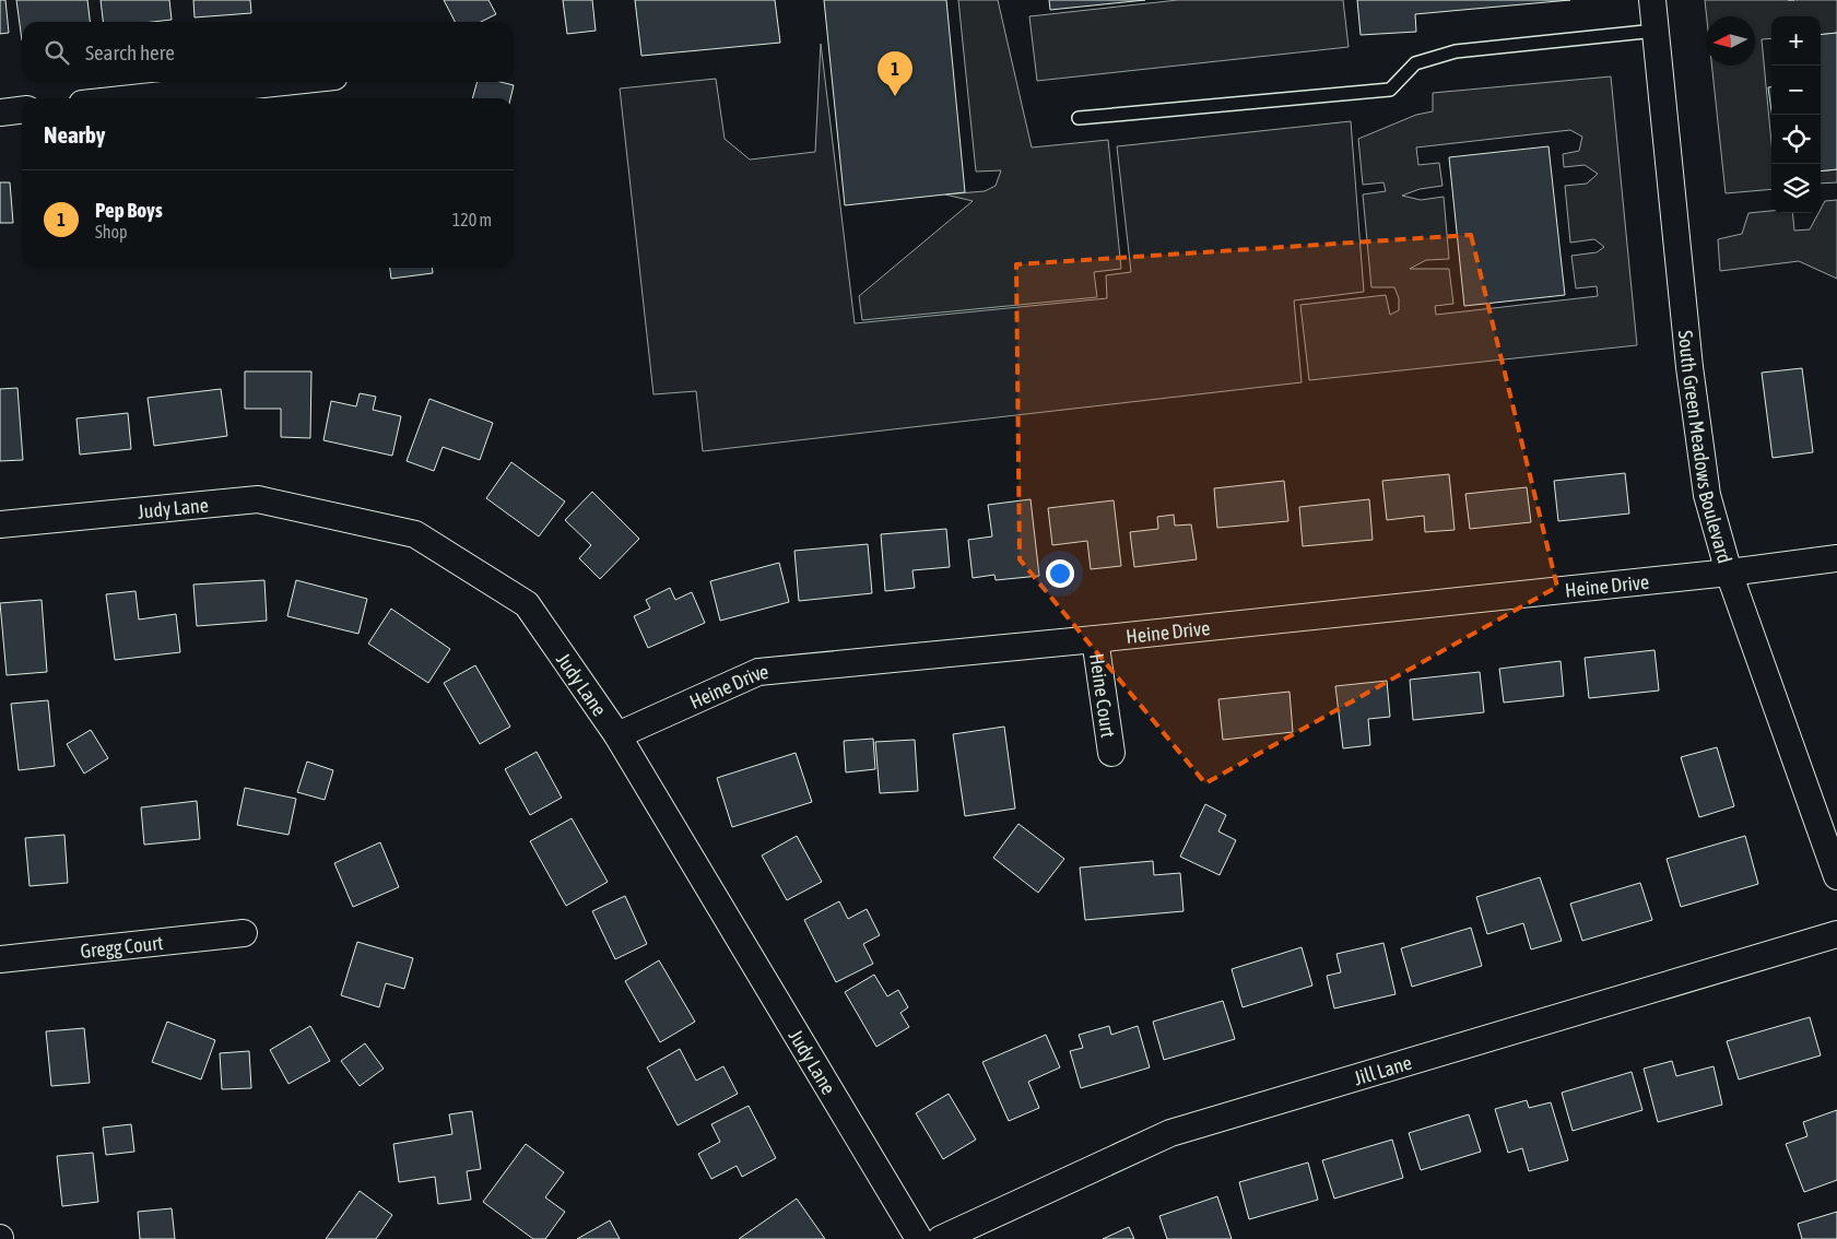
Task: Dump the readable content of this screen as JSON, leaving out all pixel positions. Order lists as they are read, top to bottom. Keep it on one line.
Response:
{"streets":{"street":["South Green Meadows Boulevard","Judy Lane","Heine Drive","Heine Court","Gregg Court","Jill Lane"]},"crossings":[["South Green Meadows Boulevard","Heine Drive"],["Judy Lane","Heine Drive"],["Heine Drive","Heine Court"]],"north":"left","page":{"map_buttons":["+","−"],"search":"Search here","pins":"1","heading":"Nearby","list":[{"mark":"1","name":"Pep Boys","note":"Shop","value":"120 m"}]}}
